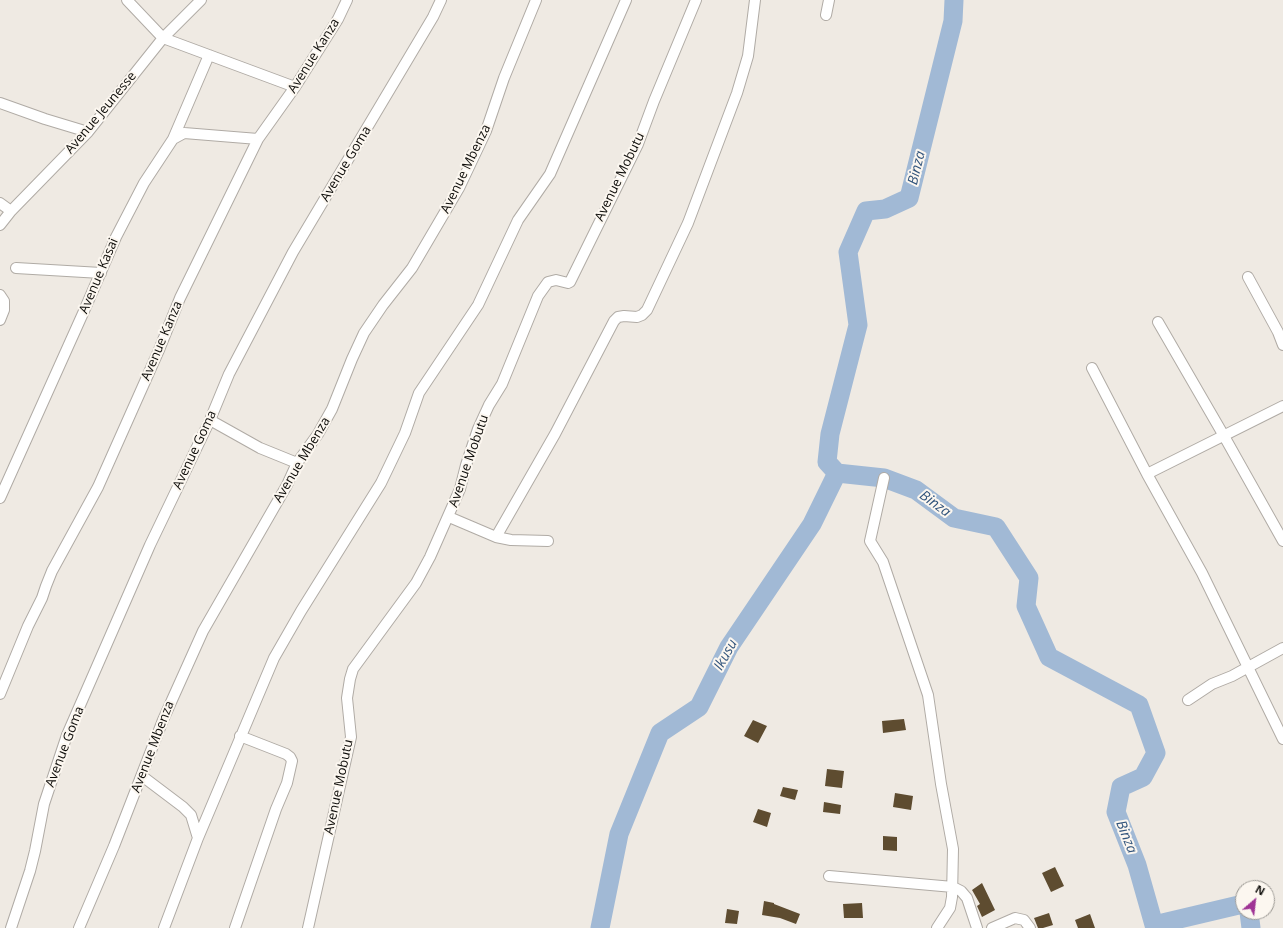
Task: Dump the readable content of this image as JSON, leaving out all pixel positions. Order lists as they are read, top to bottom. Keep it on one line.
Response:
{"streets":{"street":["Avenue Kanza","Avenue Jeunesse","Avenue Goma","Avenue Mbenza","Avenue Mobutu","Avenue Kasai"]},"water":["Binza","Ikusu"],"north":"top right"}
